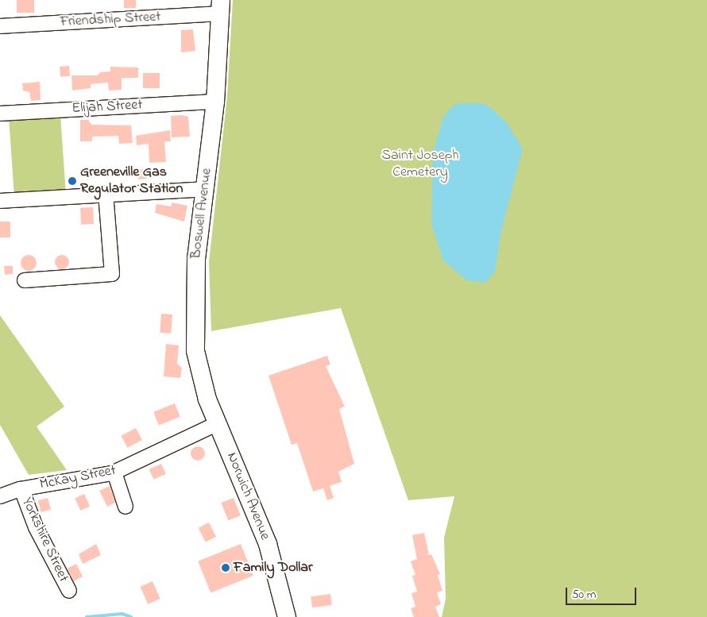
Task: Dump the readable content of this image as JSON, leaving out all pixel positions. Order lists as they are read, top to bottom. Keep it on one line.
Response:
{"streets":{"main road":["Boswell Avenue","Norwich Avenue"],"street":["Friendship Street","Elijah Street","McKay Street","Yorkshire Street"]},"crossings":[["Friendship Street","Boswell Avenue"],["Elijah Street","Boswell Avenue"],["Boswell Avenue","McKay Street"],["Boswell Avenue","Norwich Avenue"],["McKay Street","Norwich Avenue"],["McKay Street","Yorkshire Street"]],"parks":["Saint Joseph Cemetery"],"places":["Greeneville Gas Regulator Station","Family Dollar"],"scale_bar":"50 m"}
